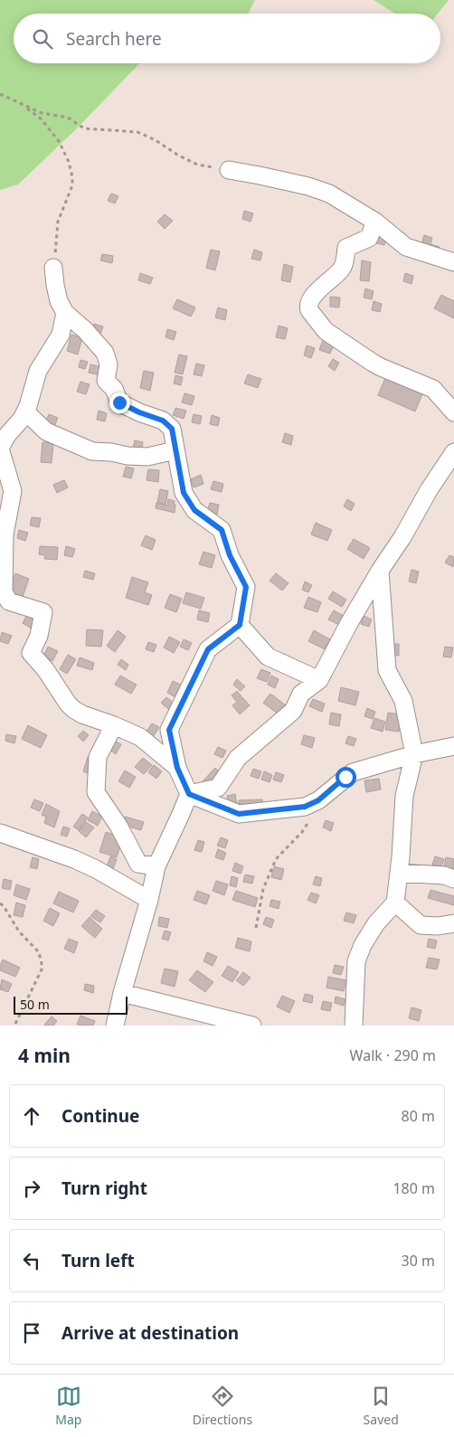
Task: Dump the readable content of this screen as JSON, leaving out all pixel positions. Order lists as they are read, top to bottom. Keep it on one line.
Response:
{"scale_bar":"50 m","page":{"search":"Search here","scale":"50 m","heading":["4 min","Walk · 290 m"],"list":[["Continue","80 m"],["Turn right","180 m"],["Turn left","30 m"],"Arrive at destination"],"nav":["Map","Directions","Saved"]}}
